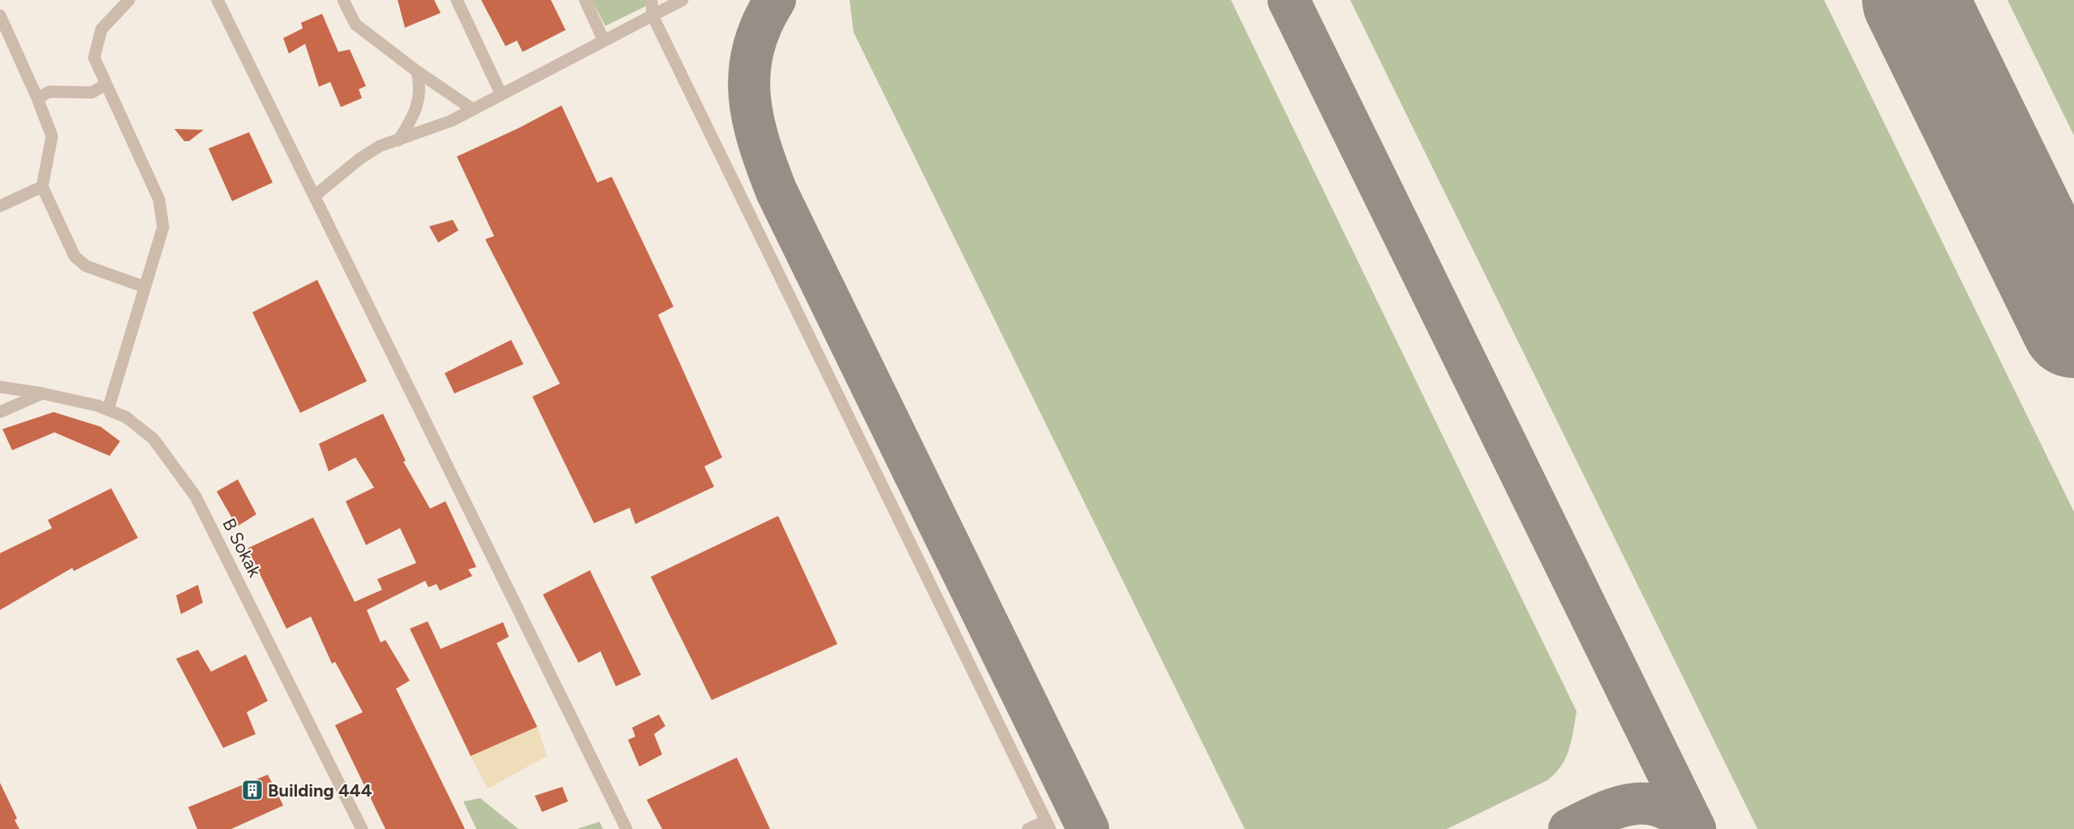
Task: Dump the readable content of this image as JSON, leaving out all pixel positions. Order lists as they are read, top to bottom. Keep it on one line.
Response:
{"streets":{"lane":["B Sokak"]},"places":{"building":["Building 444"]}}
